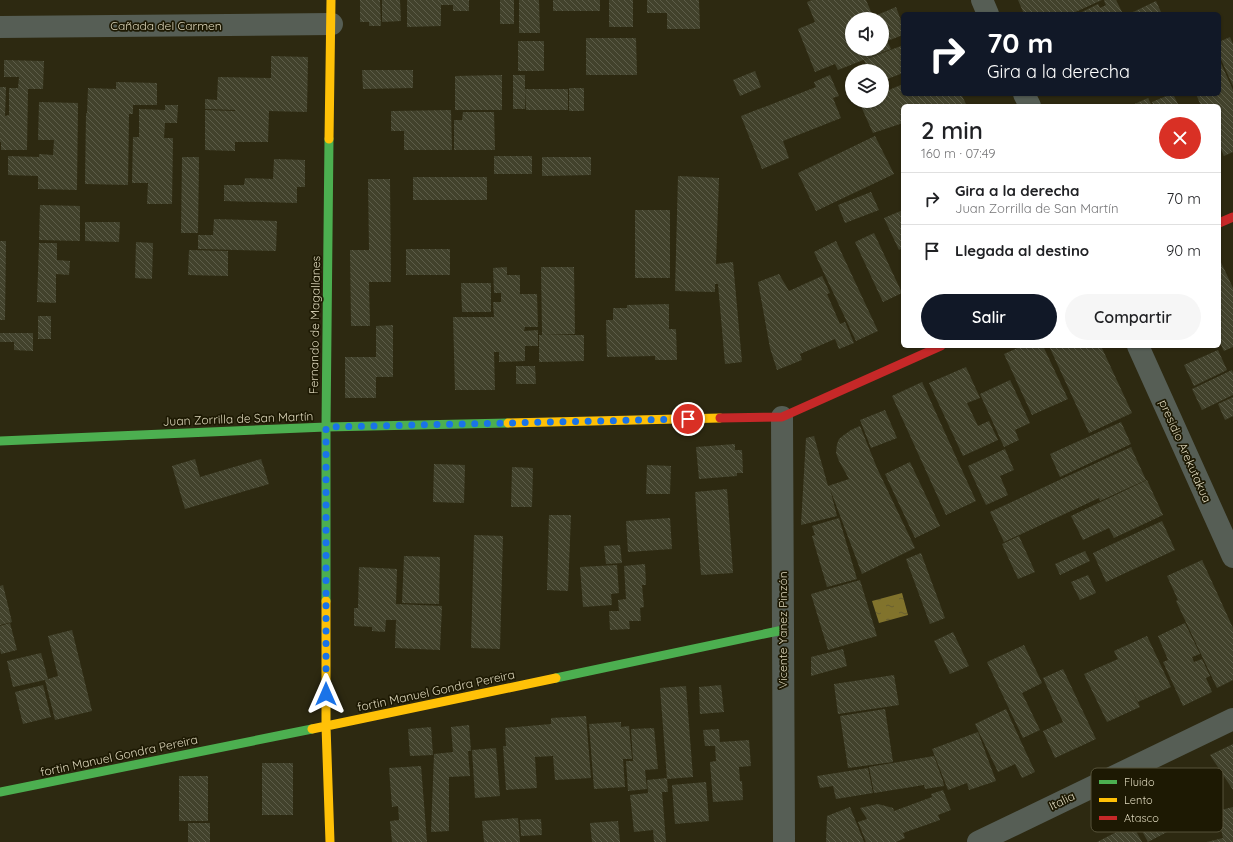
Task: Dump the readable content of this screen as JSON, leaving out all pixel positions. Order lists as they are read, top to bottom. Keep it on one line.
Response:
{"streets":{"street":["Cañada del Carmen","Fernando de Magallanes","Juan Zorrilla de San Martín","presidio Arekutakua","Vicente Yanez Pinzón","fortin Manuel Gondra Pereira","Italia"]},"crossings":[["Cañada del Carmen","Fernando de Magallanes"],["Fernando de Magallanes","Juan Zorrilla de San Martín"],["Fernando de Magallanes","fortin Manuel Gondra Pereira"],["Juan Zorrilla de San Martín","Vicente Yanez Pinzón"],["Vicente Yanez Pinzón","fortin Manuel Gondra Pereira"]],"legend":["Fluido","Lento","Atasco"],"page":{"turn":["70 m","Gira a la derecha"],"heading":["2 min","160 m · 07:49"],"list":[{"name":"Gira a la derecha","note":"Juan Zorrilla de San Martín","value":"70 m"},{"name":"Llegada al destino","value":"90 m"}],"buttons":["Salir","Compartir"]}}
